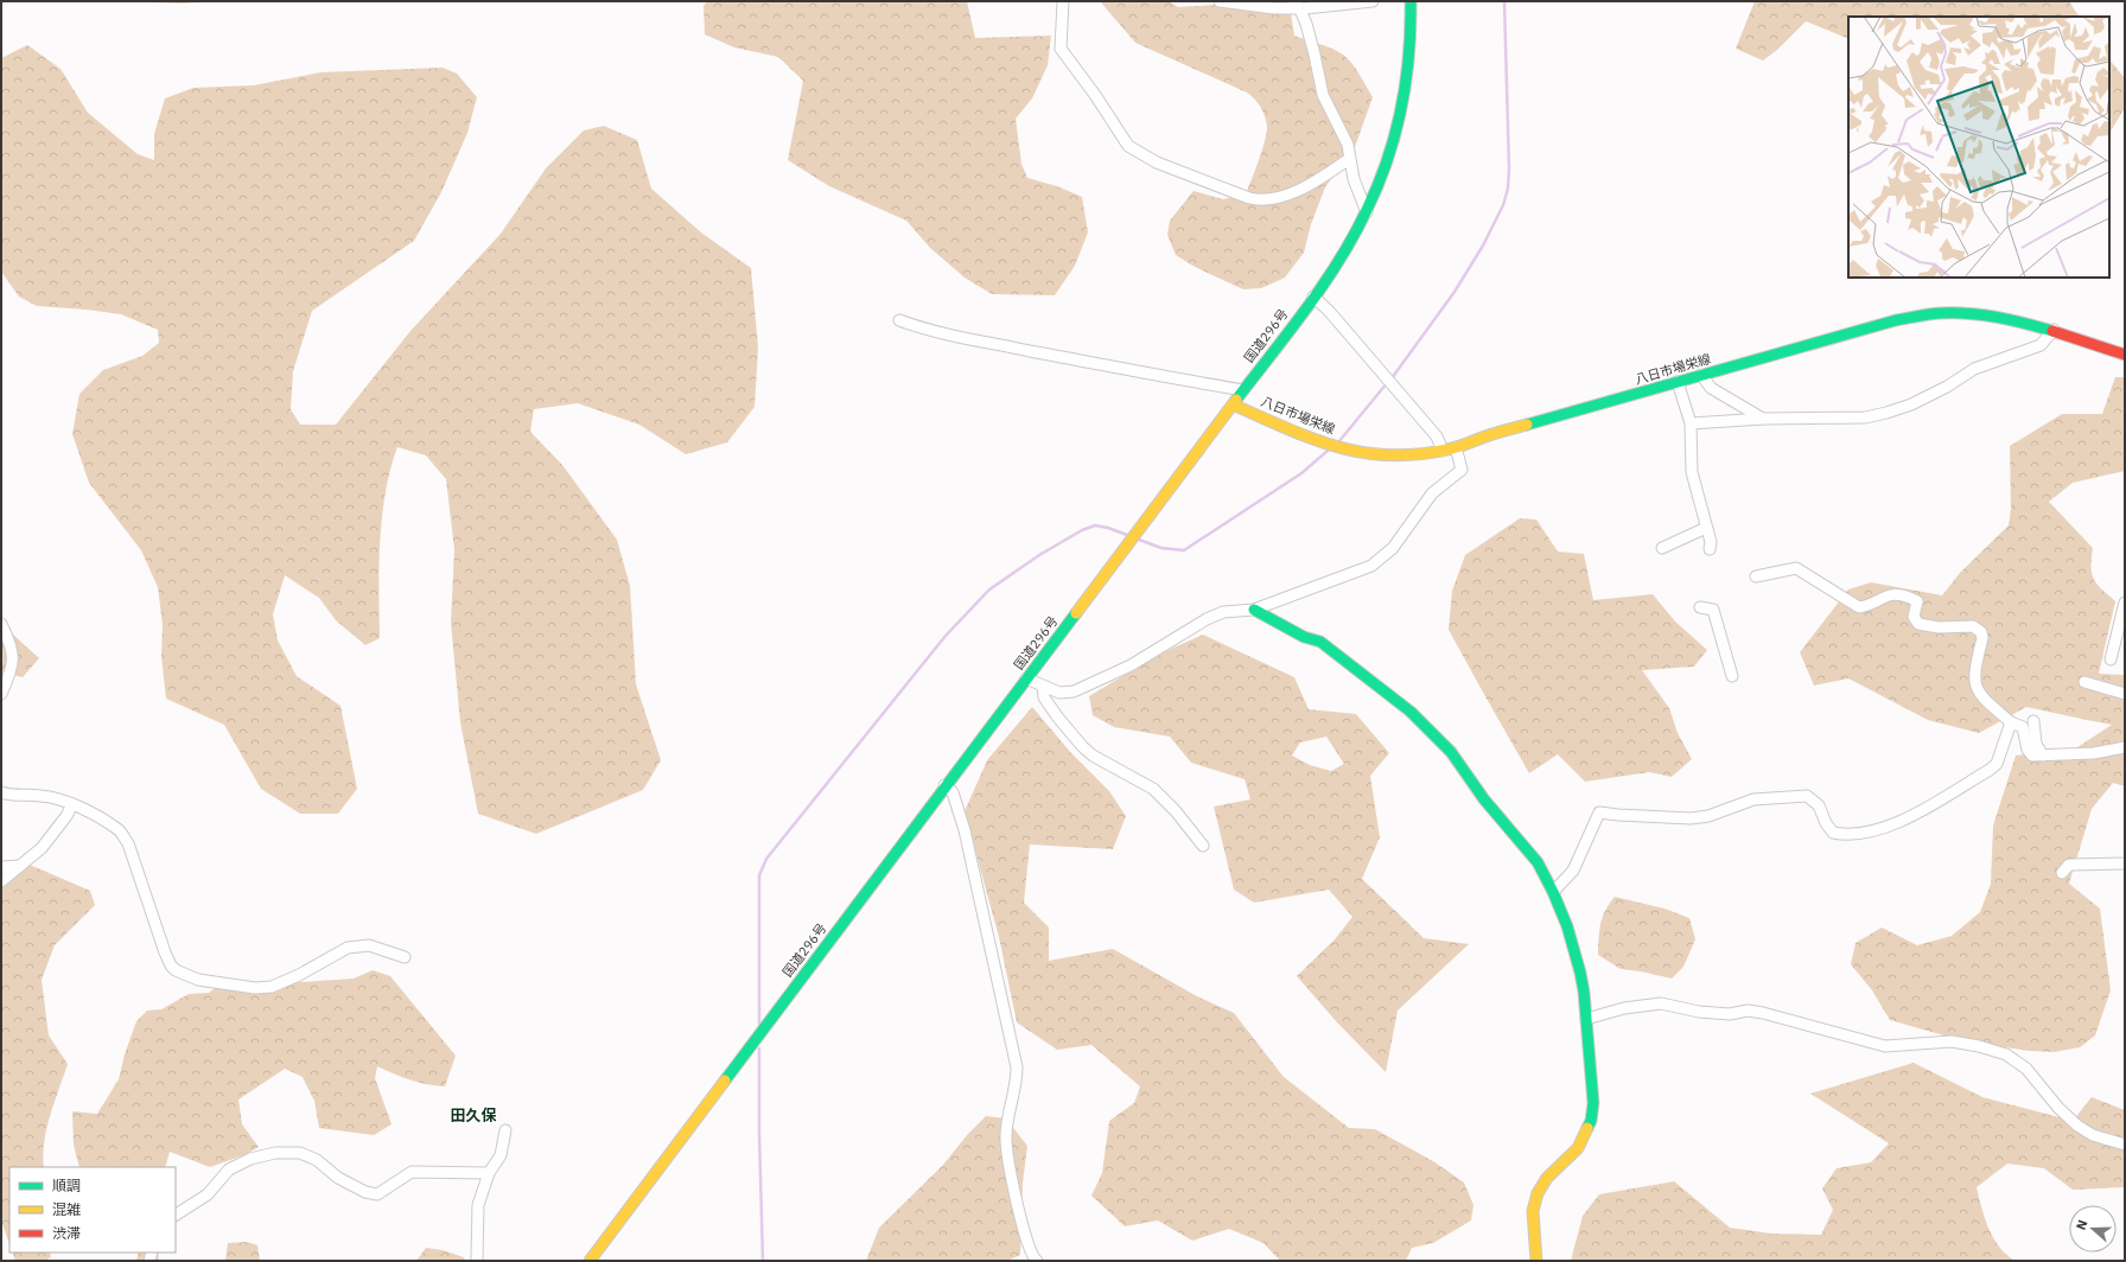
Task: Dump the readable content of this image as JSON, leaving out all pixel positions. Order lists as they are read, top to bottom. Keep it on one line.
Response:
{"streets":{"main road":["国道296号","八日市場栄線"]},"crossings":[["国道296号","八日市場栄線"]],"districts":["田久保"],"legend":["順調","混雑","渋滞"],"north":"left"}
